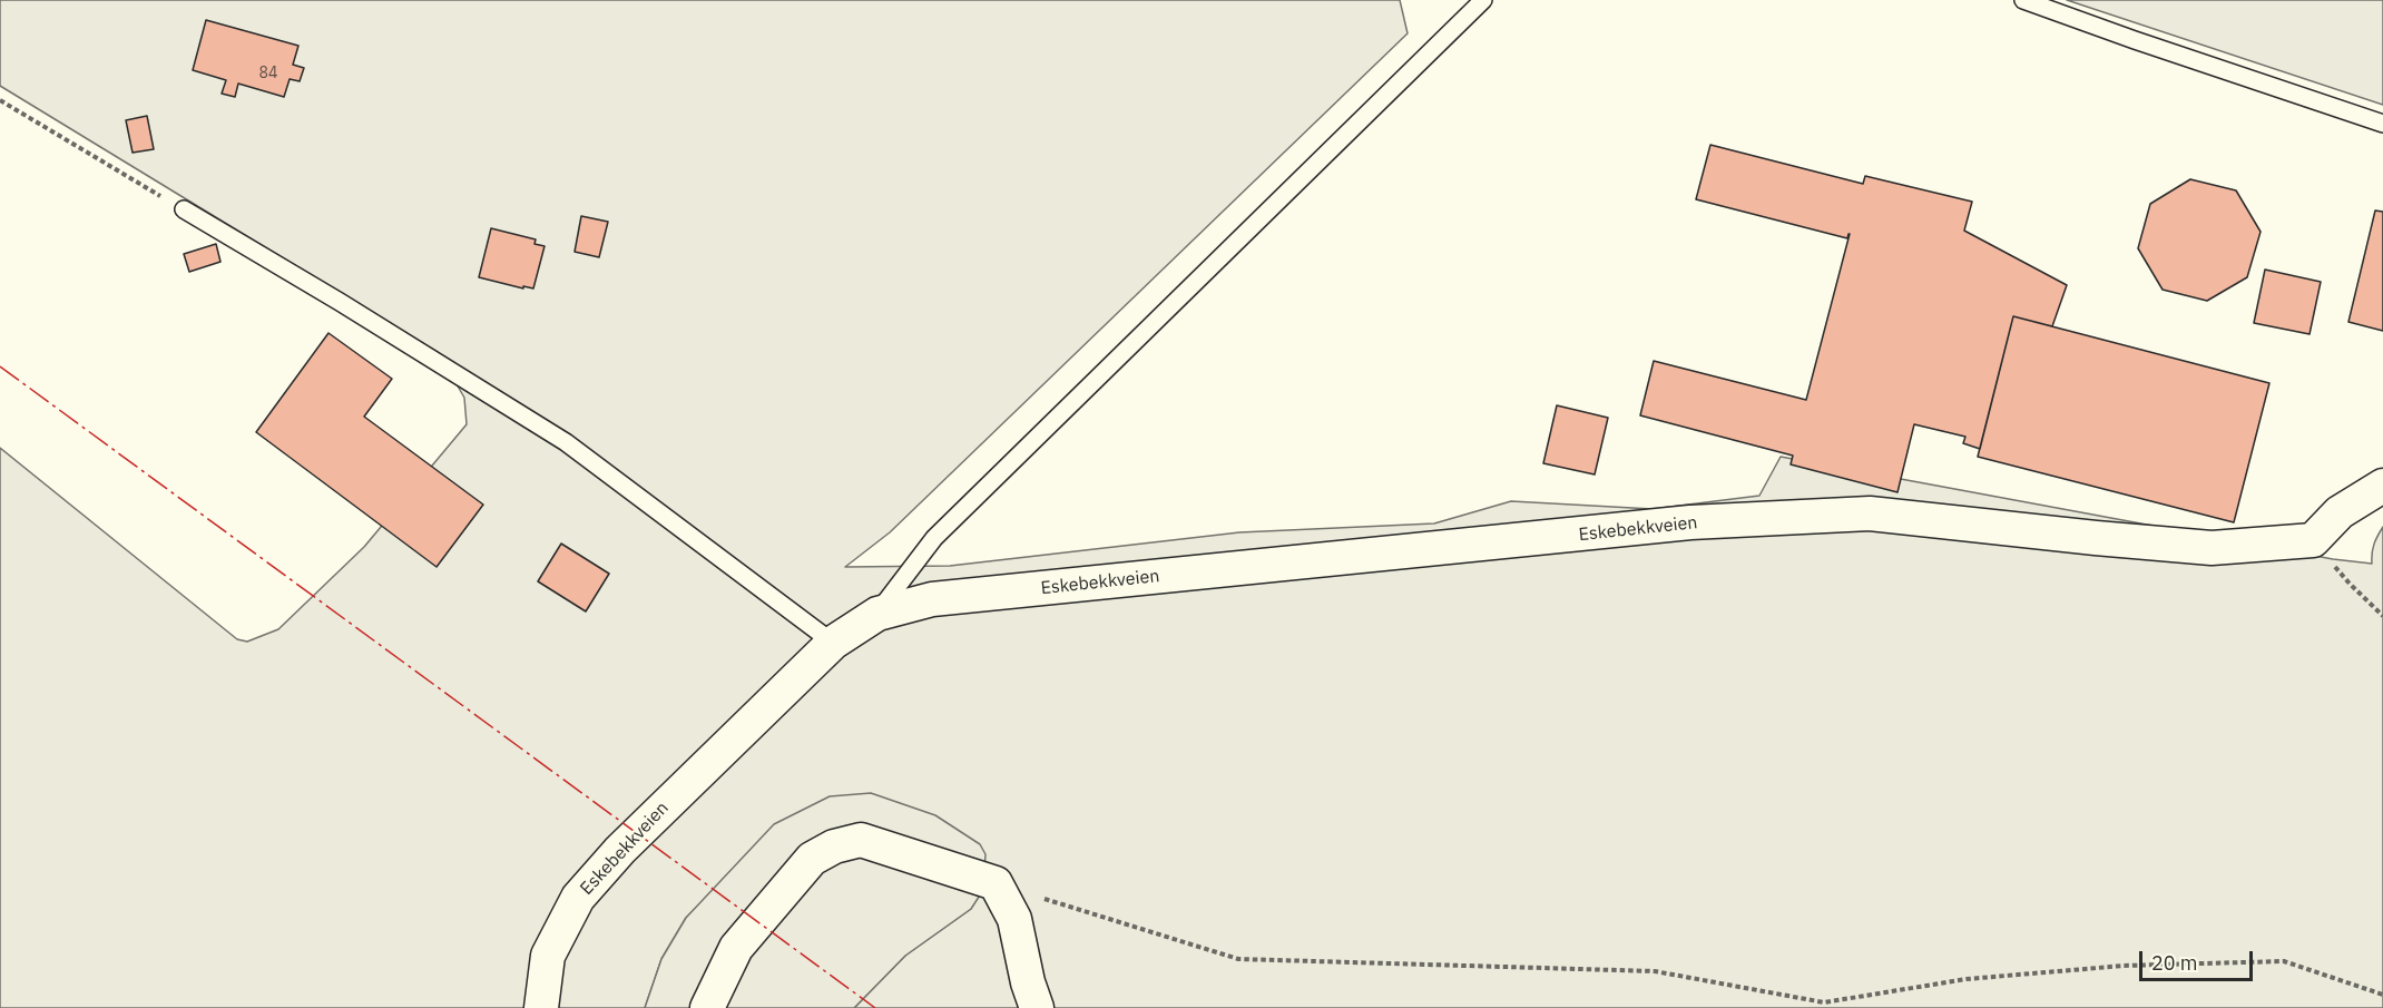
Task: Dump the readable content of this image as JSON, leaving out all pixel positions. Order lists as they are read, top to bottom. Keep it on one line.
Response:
{"streets":{"street":["Eskebekkveien"]},"house_numbers":["84"],"scale_bar":"20 m"}
